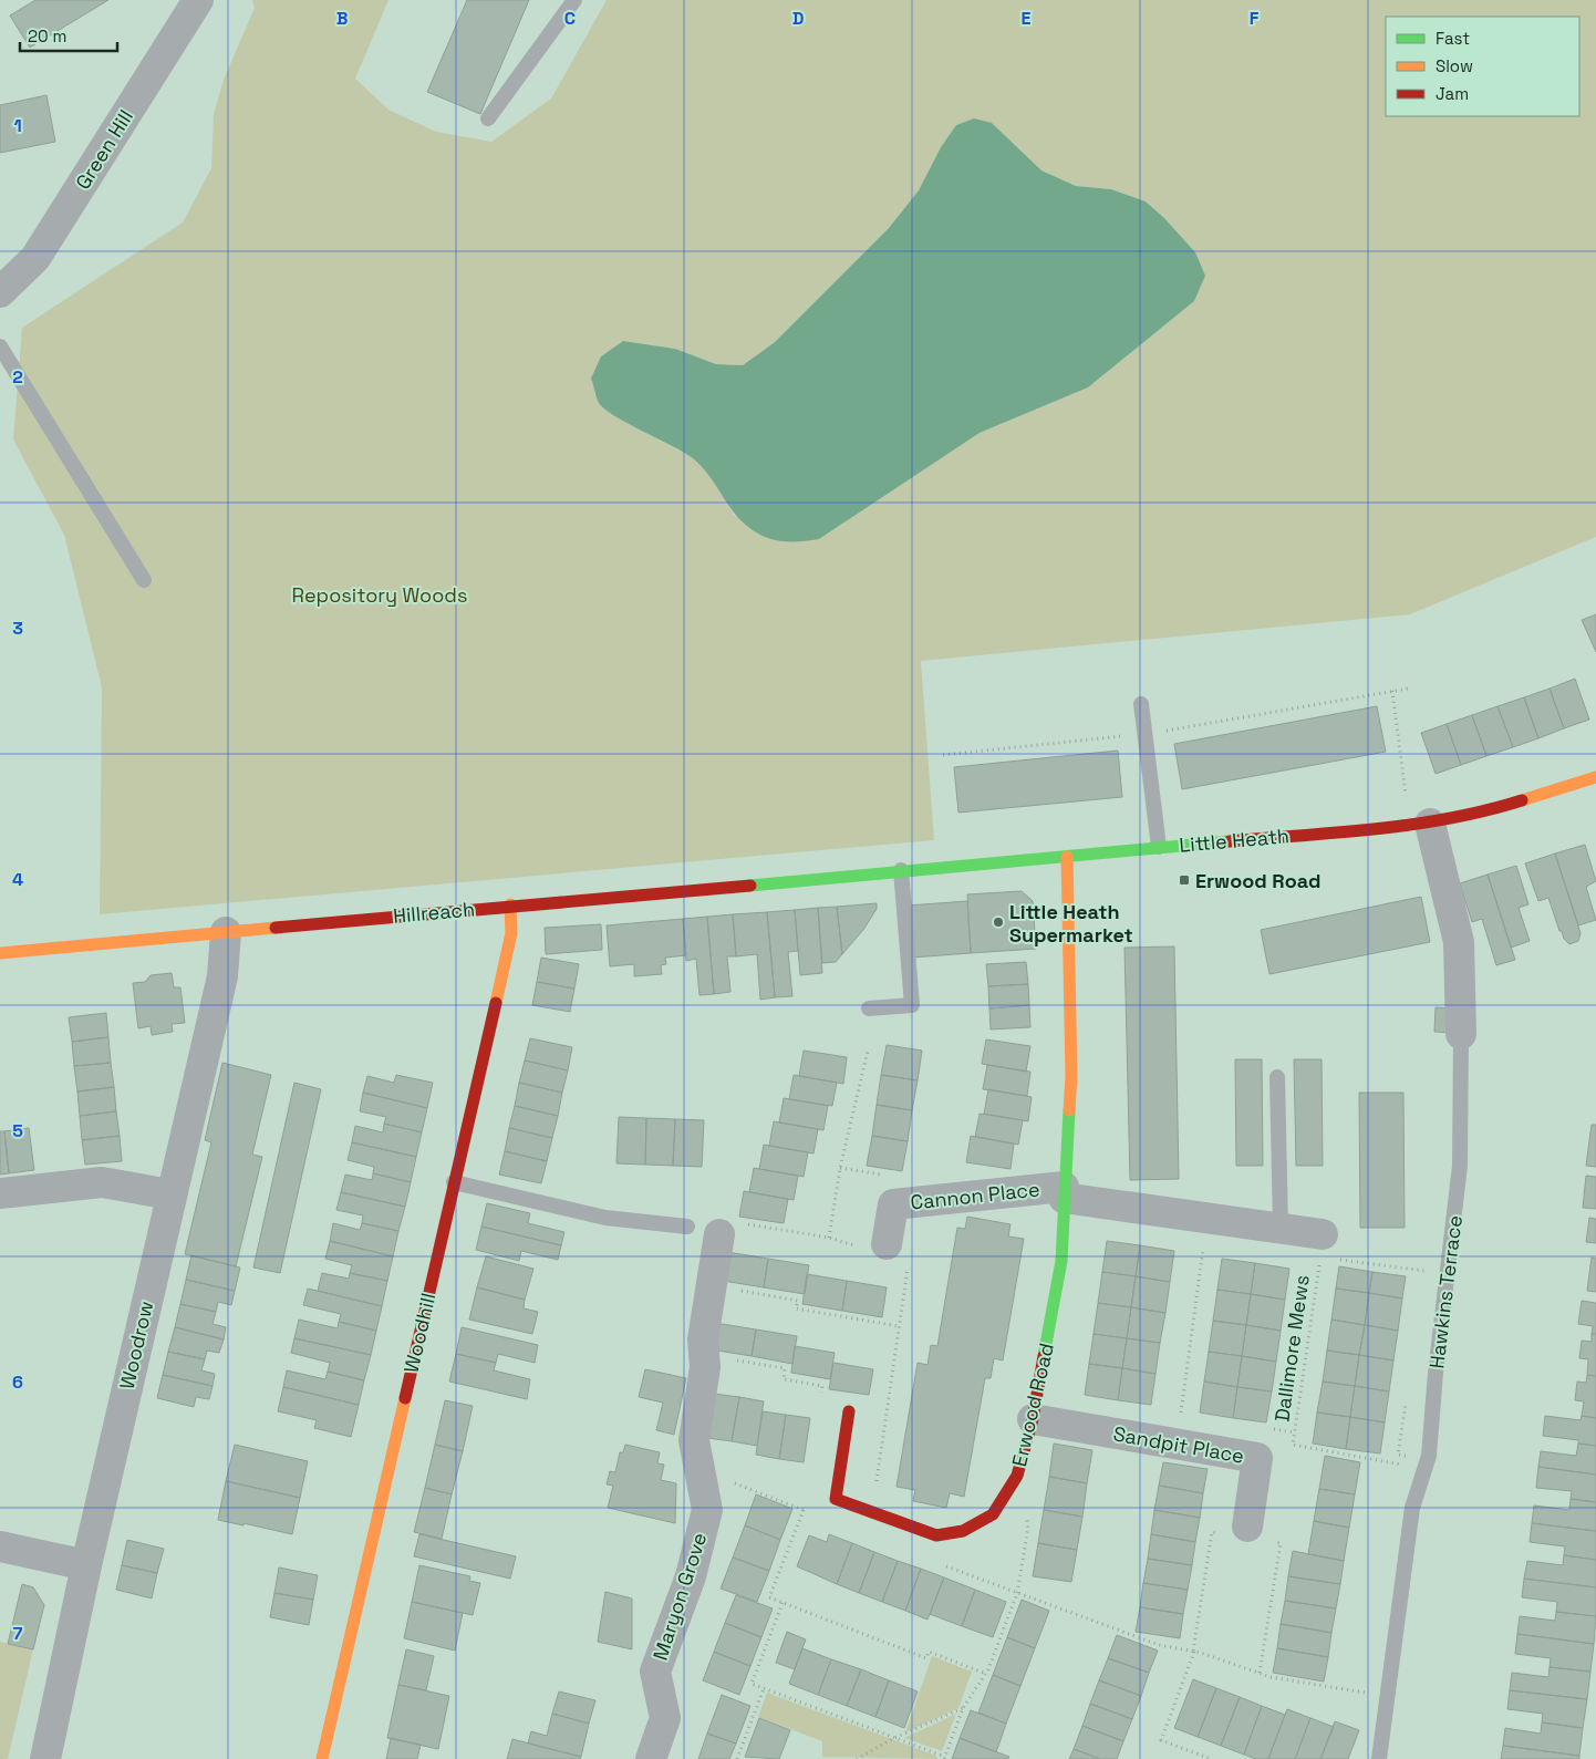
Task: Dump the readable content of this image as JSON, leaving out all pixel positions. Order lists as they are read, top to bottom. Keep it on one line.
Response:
{"streets":{"street":["Green Hill","Little Heath","Hillreach","Cannon Place","Hawkins Terrace","Woodhill","Woodrow","Erwood Road","Sandpit Place","Maryon Grove"],"path":["Dallimore Mews"]},"crossings":[["Little Heath","Hillreach"],["Little Heath","Hawkins Terrace"],["Little Heath","Erwood Road"],["Hillreach","Woodhill"],["Hillreach","Woodrow"],["Cannon Place","Erwood Road"],["Erwood Road","Sandpit Place"]],"parks":["Repository Woods"],"places":{"transit":["Erwood Road"],"other":["Little Heath Supermarket"]},"legend":["Fast","Slow","Jam"],"scale_bar":"20 m","grid":{"columns":["B","C","D","E","F"],"rows":["1","2","3","4","5","6","7"]}}
